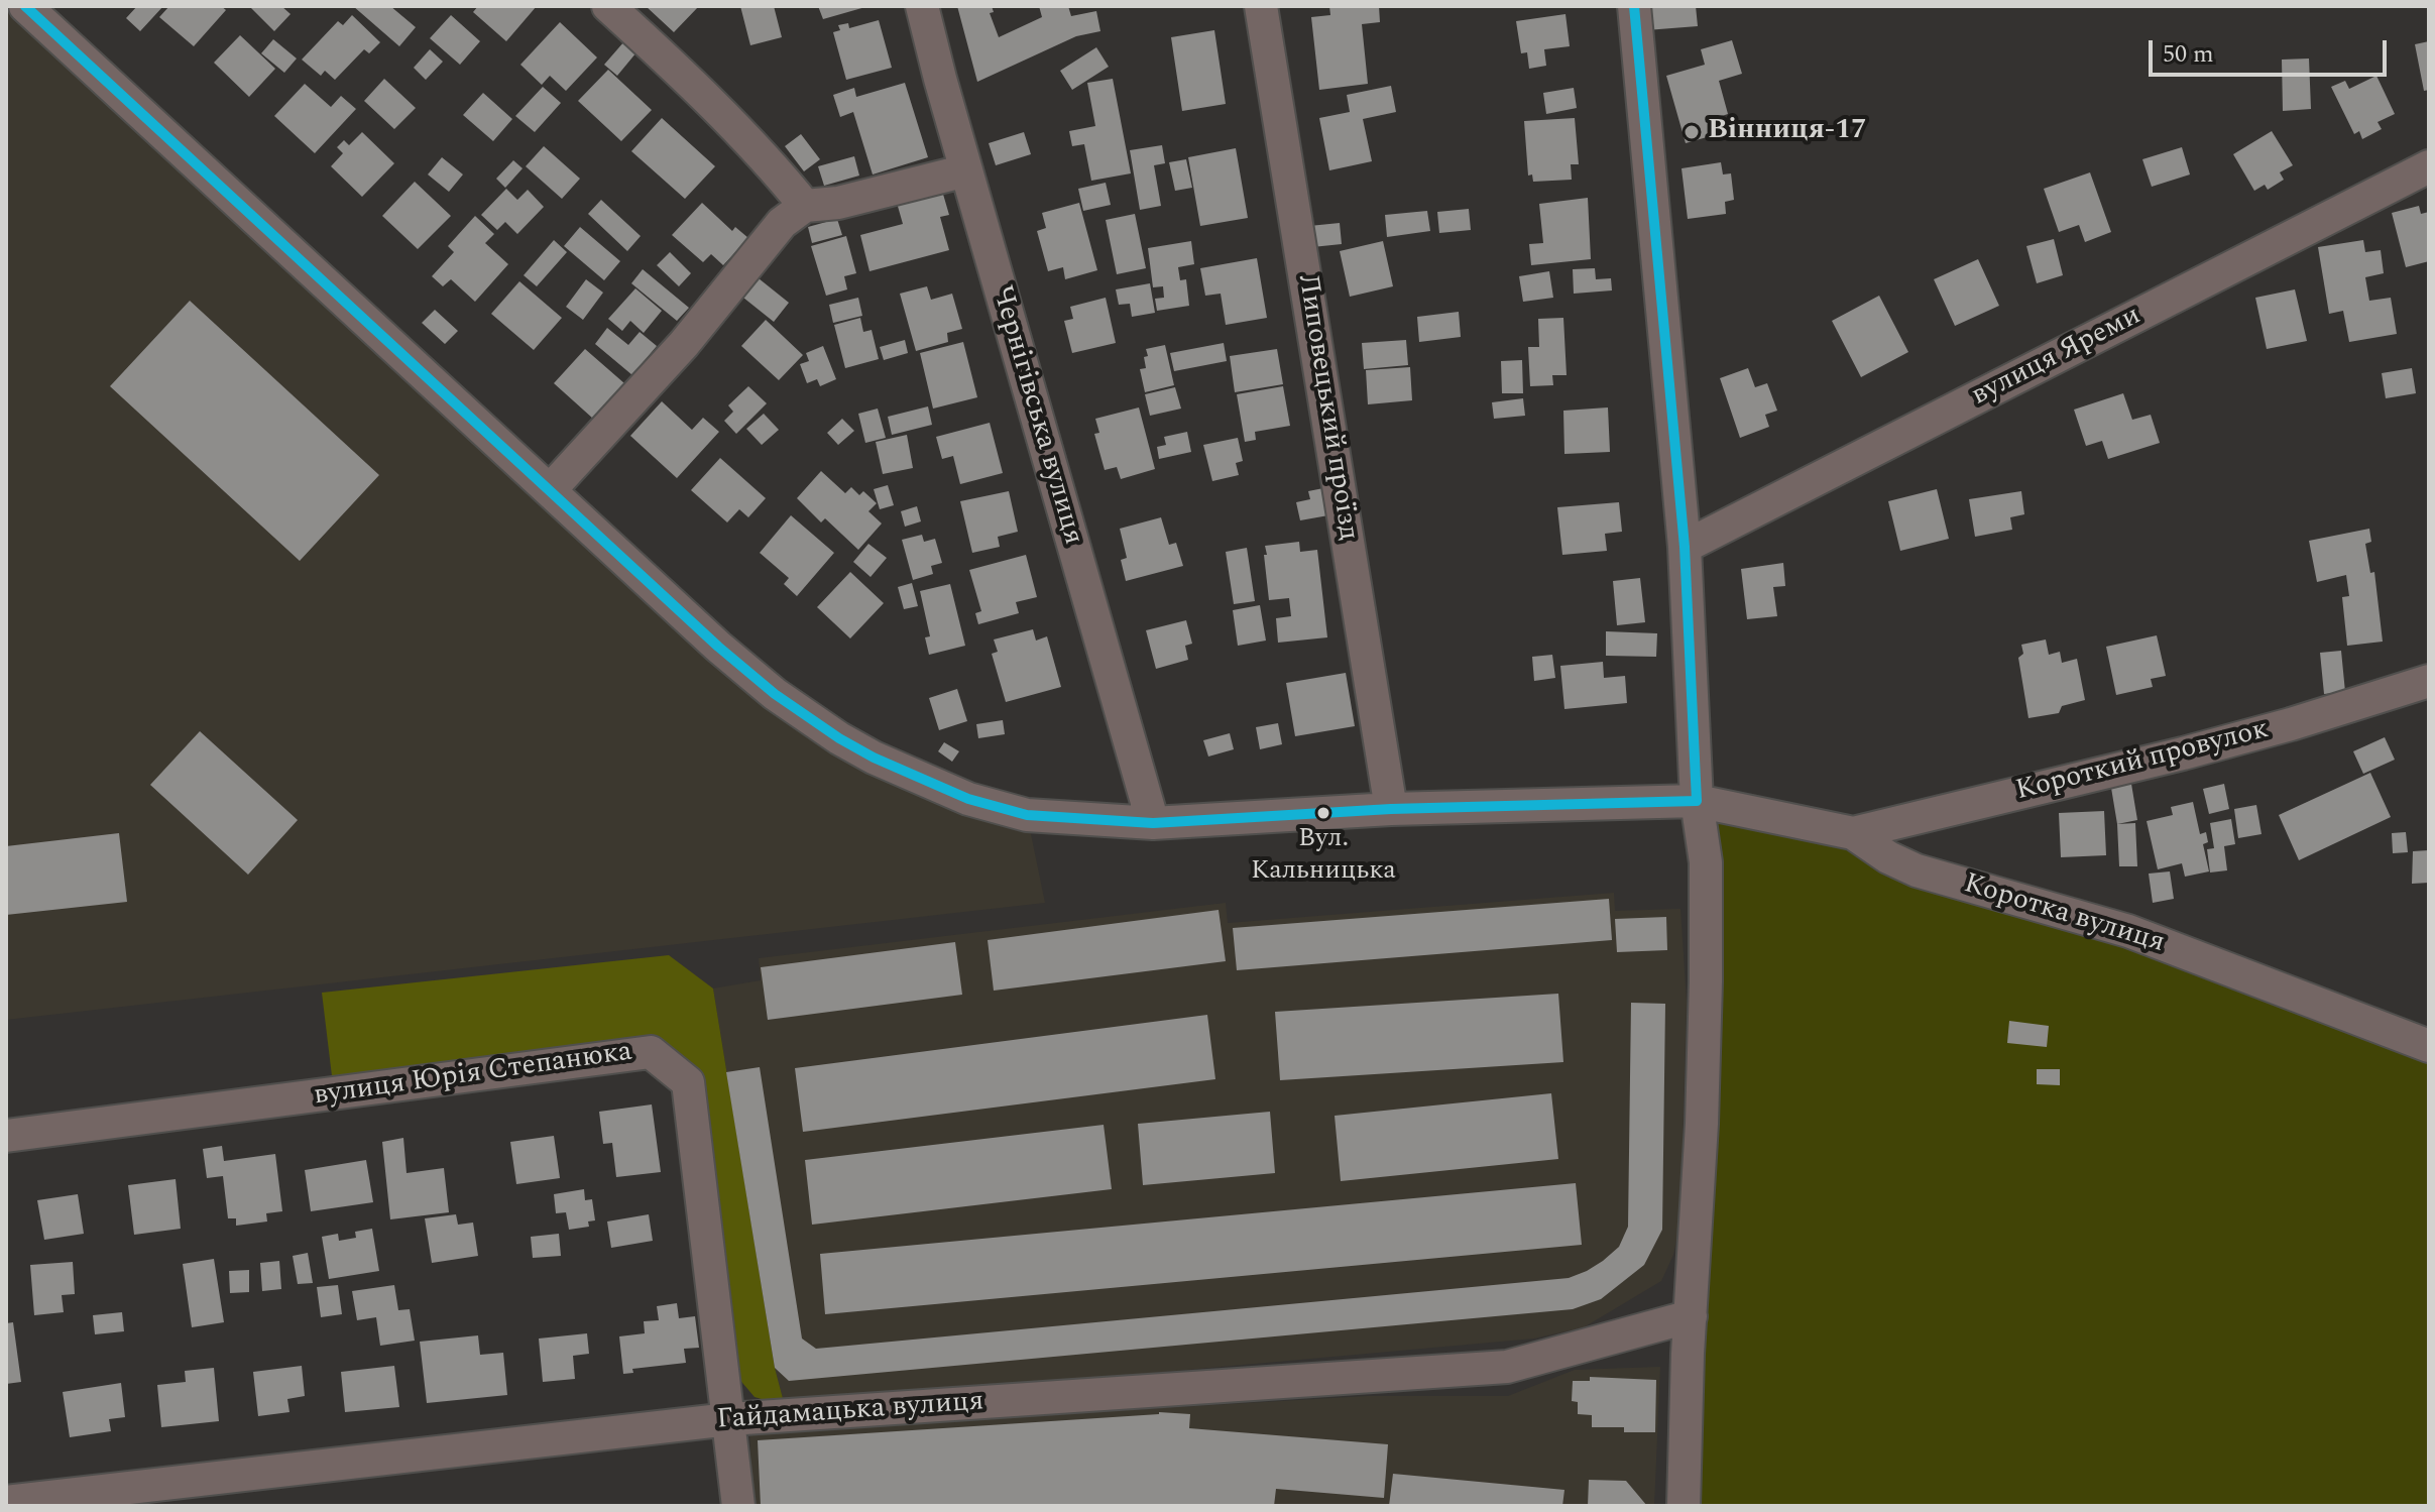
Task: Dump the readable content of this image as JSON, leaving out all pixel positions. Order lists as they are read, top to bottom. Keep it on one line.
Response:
{"streets":{"street":["вулиця Яреми","Липовецький проїзд","Чернігівська вулиця","Короткий провулок","Коротка вулиця","вулиця Юрія Степанюка","Гайдамацька вулиця"]},"crossings":[["Липовецький проїзд","Коротка вулиця"],["Чернігівська вулиця","Коротка вулиця"],["Короткий провулок","Коротка вулиця"],["вулиця Юрія Степанюка","Гайдамацька вулиця"]],"places":["Вінниця-17","Вул. Кальницька"],"scale_bar":"50 m"}
